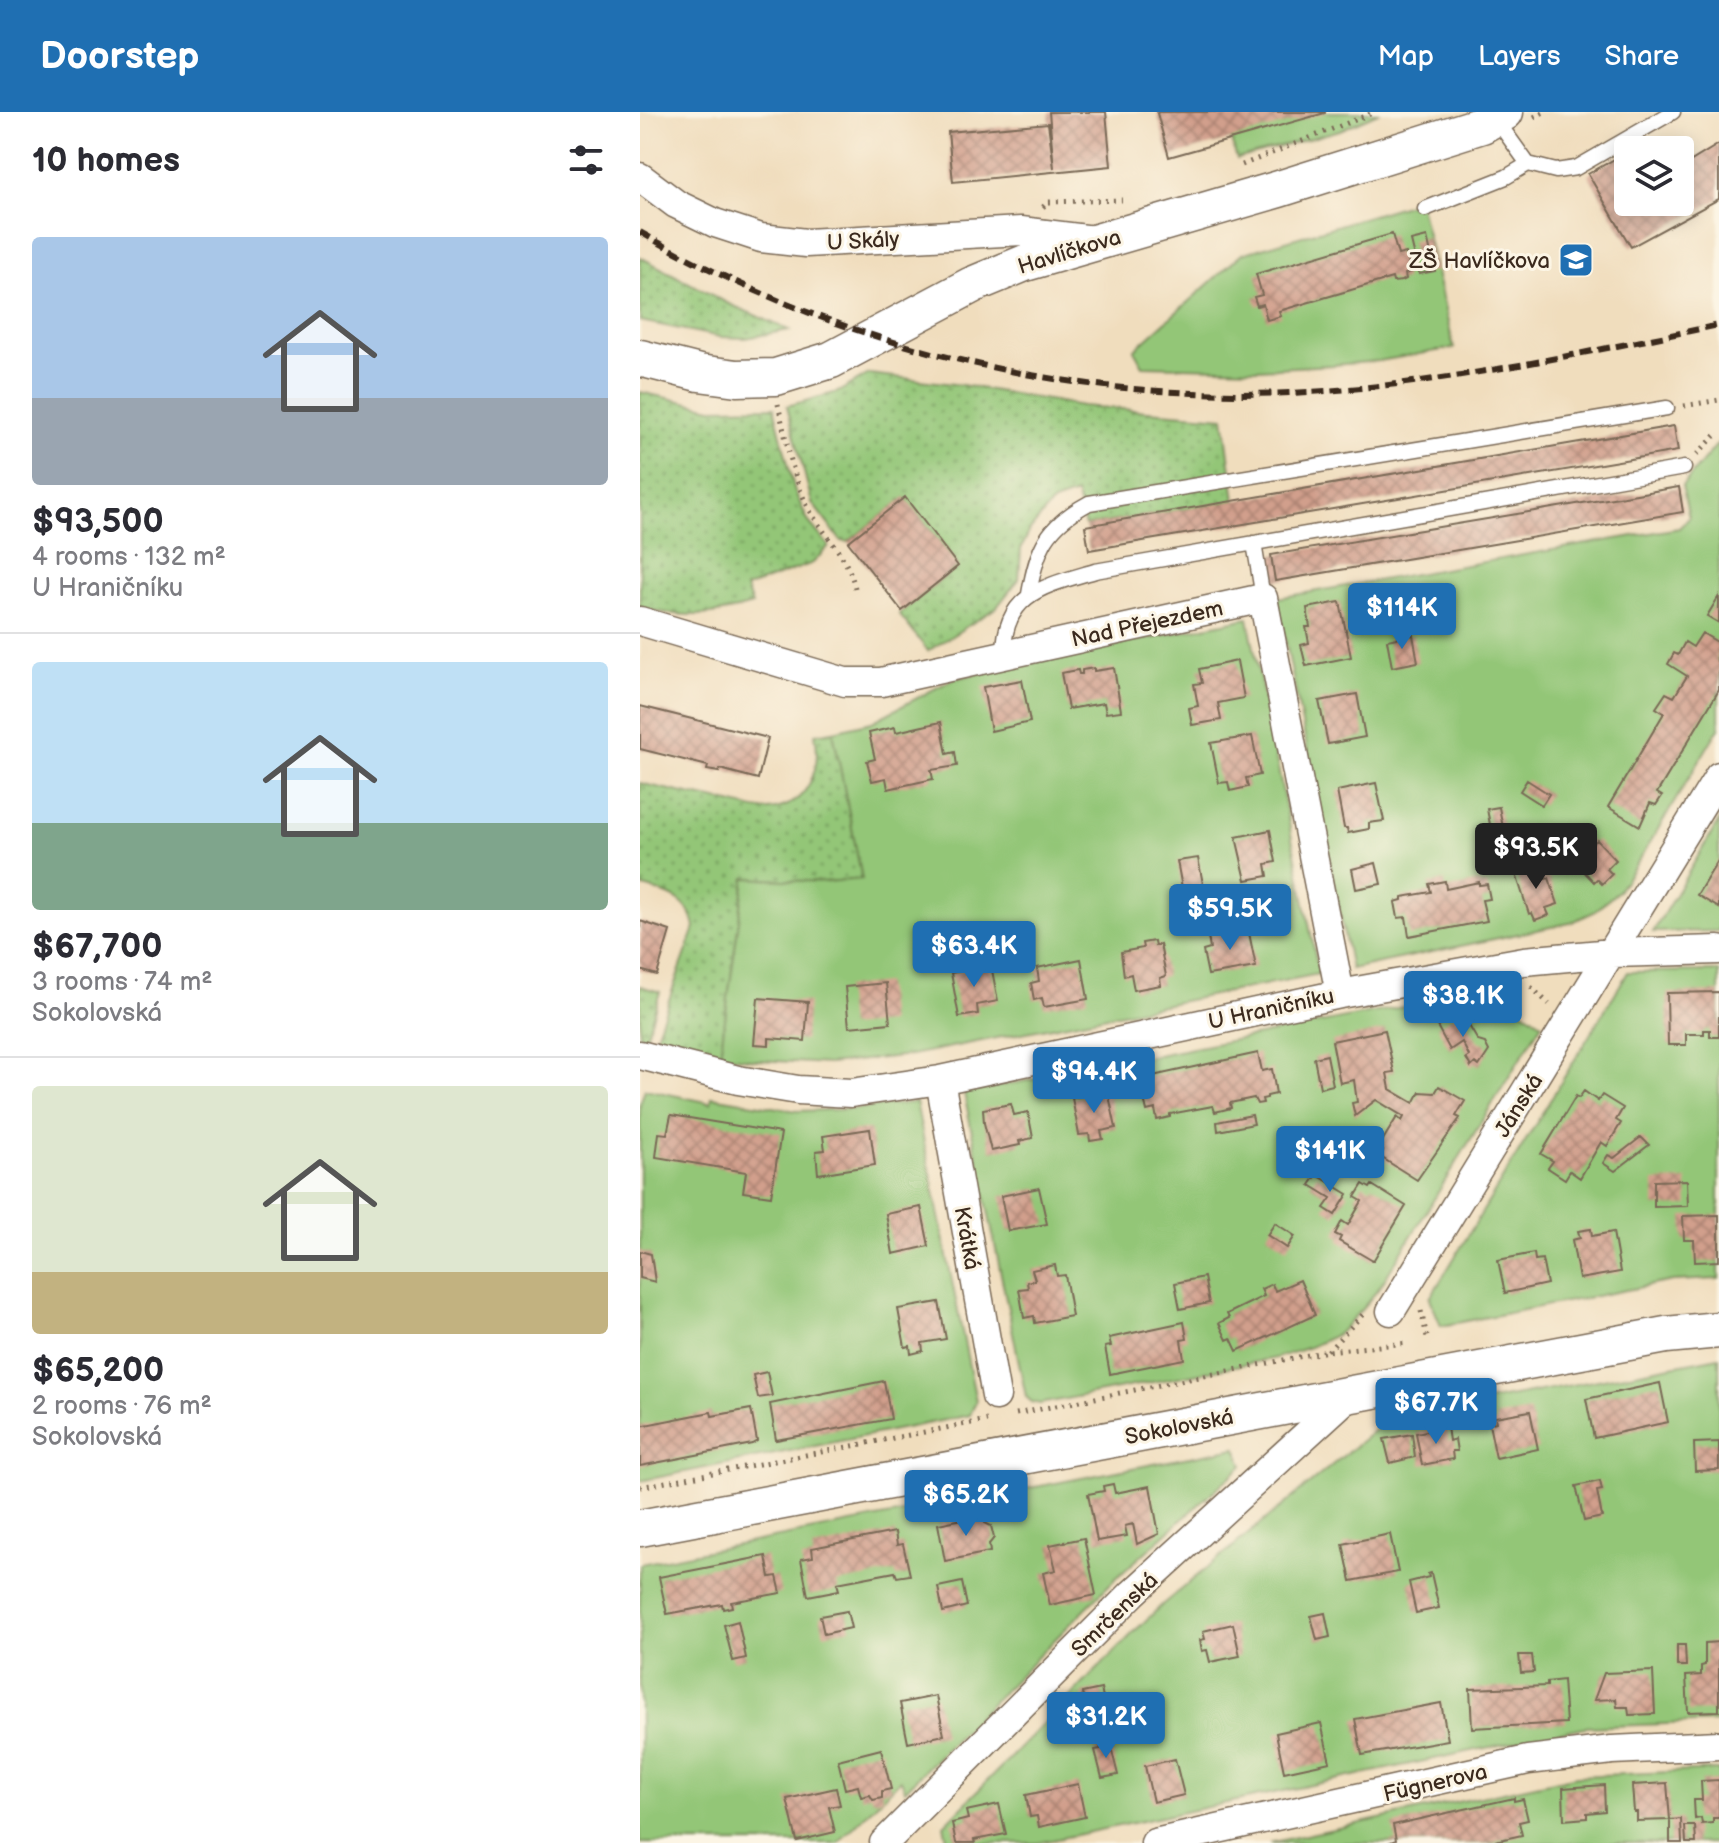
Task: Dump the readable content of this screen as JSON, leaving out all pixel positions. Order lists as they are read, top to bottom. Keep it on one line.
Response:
{"streets":{"street":["U Skály","Havlíčkova","Nad Přejezdem","U Hraničníku","Jánská","Krátká","Sokolovská","Smrčenská","Fügnerova"]},"crossings":[["U Skály","Havlíčkova"],["U Hraničníku","Jánská"],["U Hraničníku","Krátká"],["Sokolovská","Smrčenská"]],"places":{"school or university":["ZŠ Havlíčkova"]},"page":{"header":"Doorstep","nav":["Map","Layers","Share"],"heading":"10 homes","list":[{"name":"$93,500","note":"4 rooms · 132 m² · U Hraničníku"},{"name":"$67,700","note":"3 rooms · 74 m² · Sokolovská"},{"name":"$65,200","note":"2 rooms · 76 m² · Sokolovská"}],"price":["$114K","$93.5K","$59.5K","$63.4K","$38.1K","$94.4K","$141K","$67.7K","$65.2K","$31.2K"]}}
